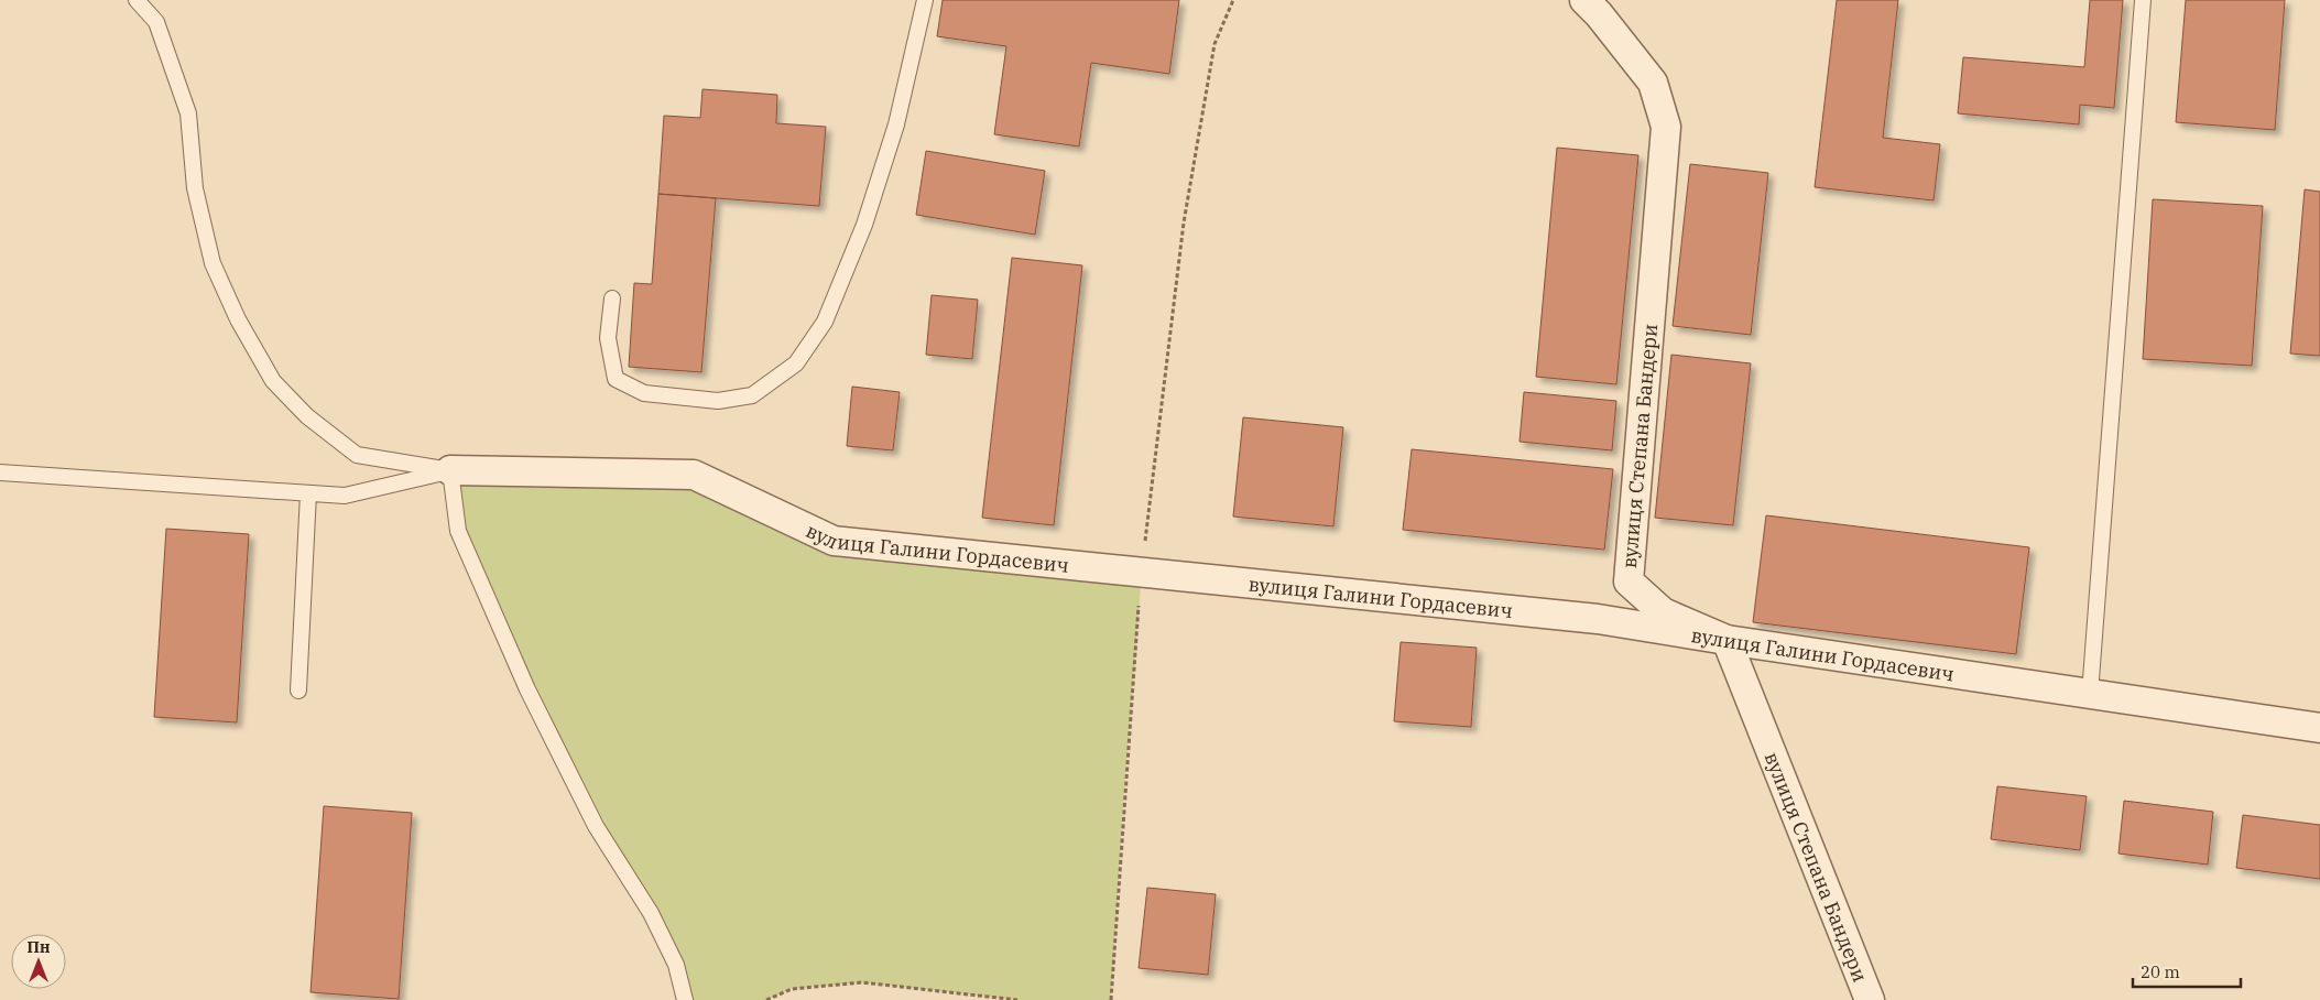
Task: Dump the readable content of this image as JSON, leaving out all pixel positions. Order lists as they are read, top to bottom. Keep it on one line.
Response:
{"streets":{"street":["вулиця Степана Бандери","вулиця Галини Гордасевич"]},"crossings":[["вулиця Степана Бандери","вулиця Галини Гордасевич"]],"scale_bar":"20 m","north":"top"}
